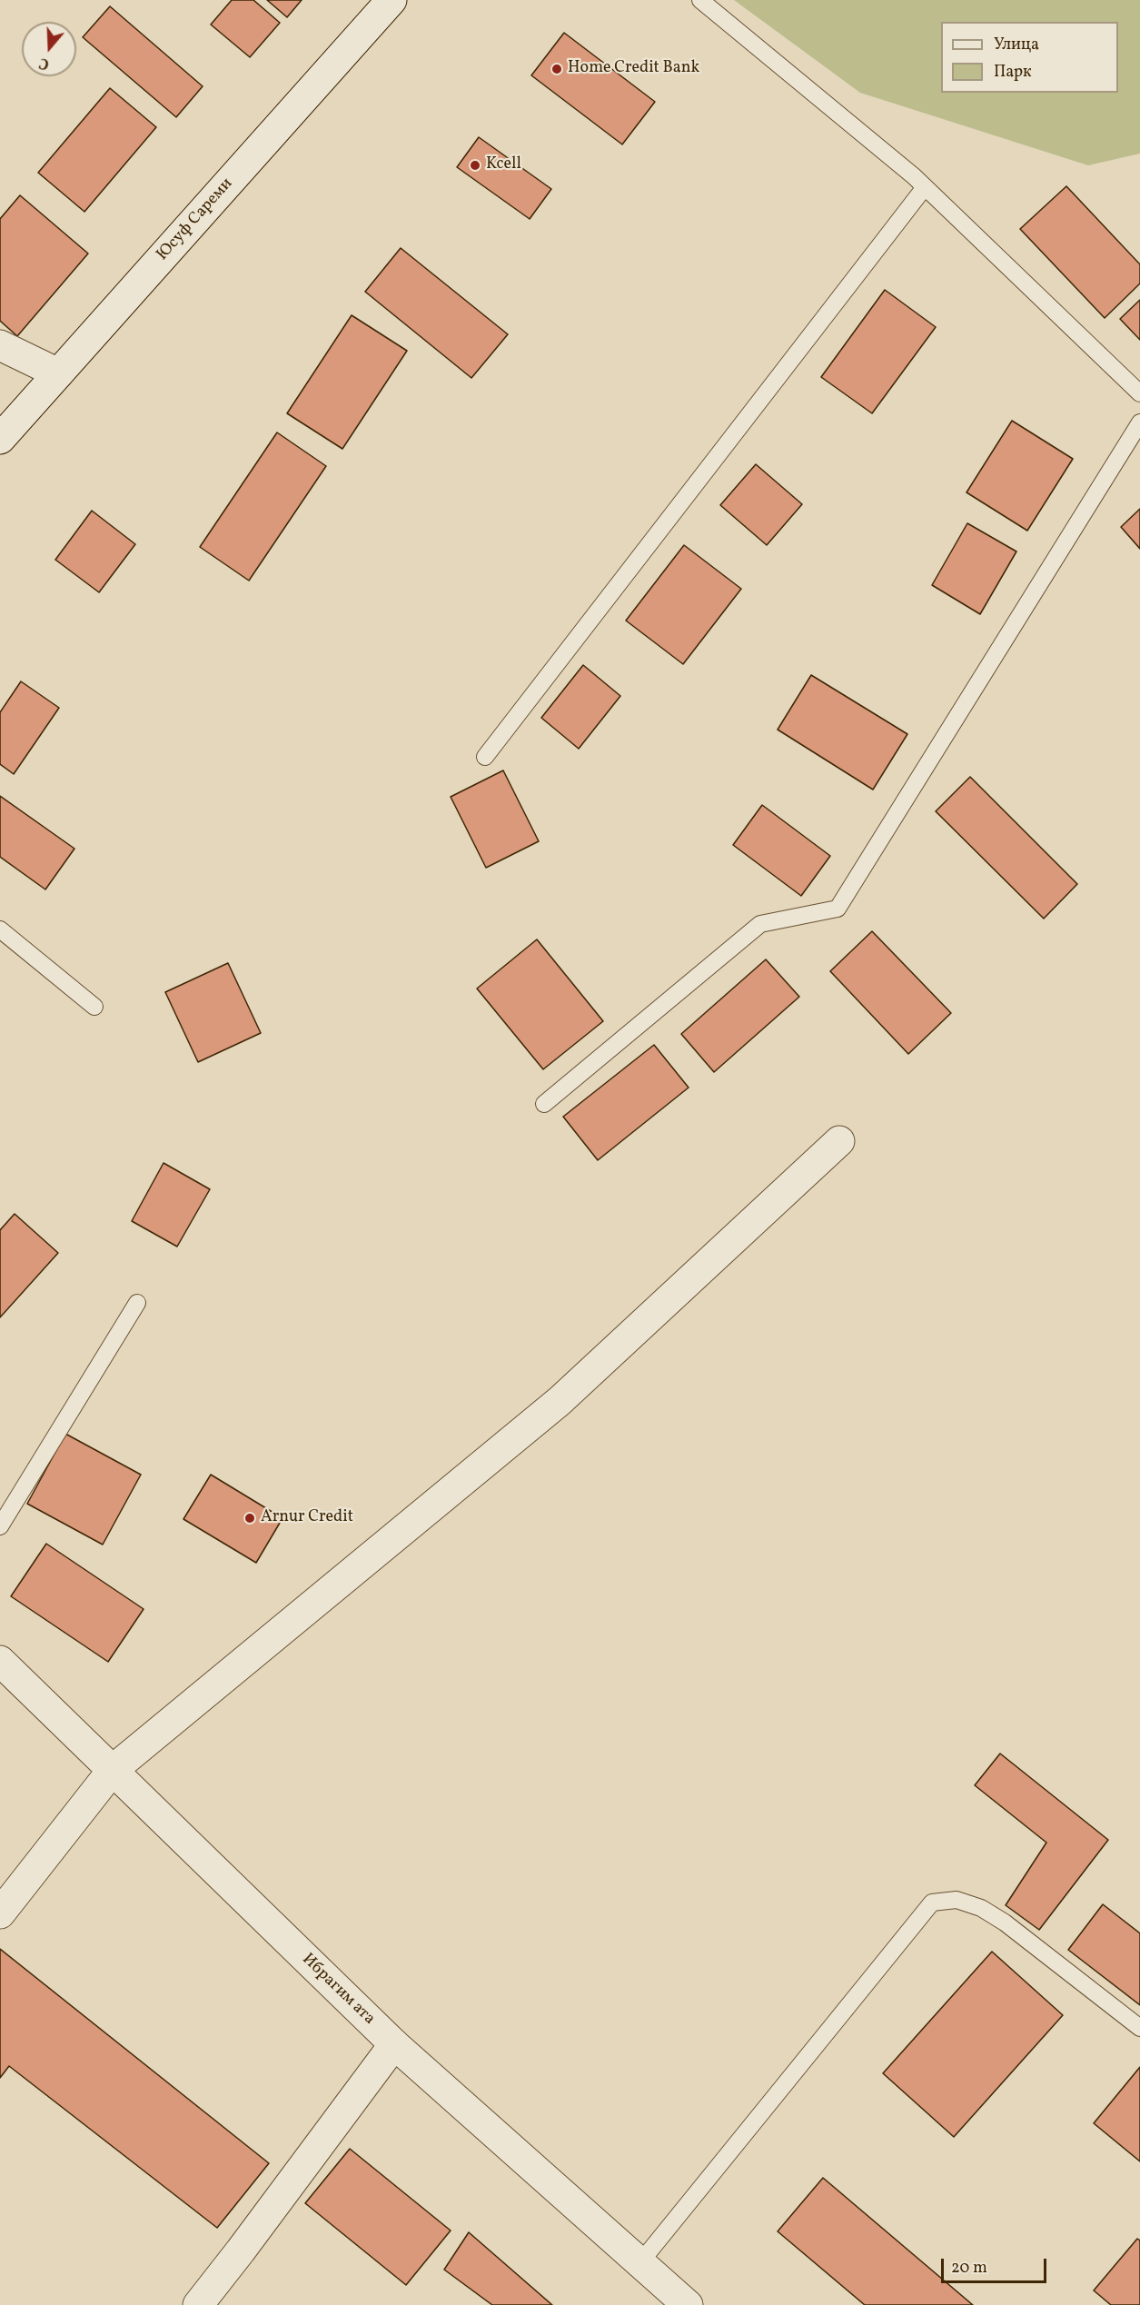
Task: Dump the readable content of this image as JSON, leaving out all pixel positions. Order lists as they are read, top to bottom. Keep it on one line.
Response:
{"streets":{"street":["Юсуф Сареми","Ибрагим ата"]},"places":["Home Credit Bank","Kcell","Arnur Credit"],"legend":["Улица","Парк"],"scale_bar":"20 m","north":"bottom"}
